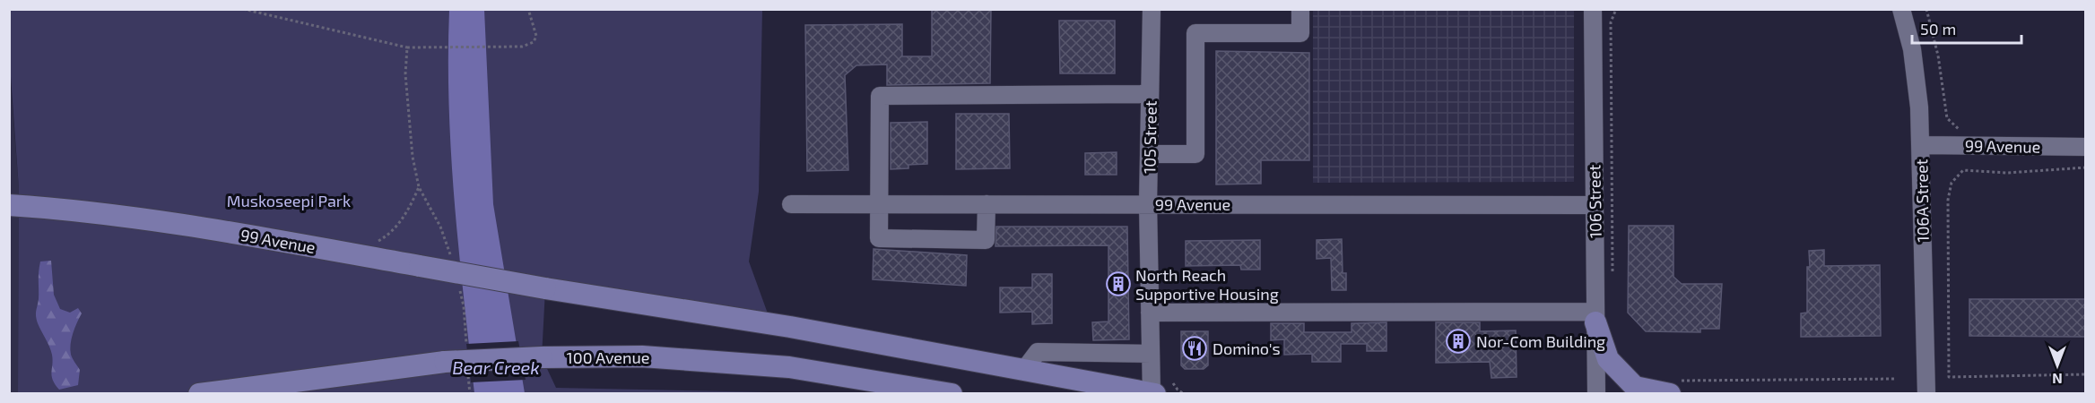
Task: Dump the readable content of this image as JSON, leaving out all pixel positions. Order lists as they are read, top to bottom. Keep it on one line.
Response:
{"streets":{"main road":["99 Avenue","100 Avenue"],"street":["105 Street","106A Street","106 Street"]},"crossings":[["105 Street","99 Avenue"],["99 Avenue","106A Street"],["99 Avenue","106 Street"]],"water":["Bear Creek"],"parks":["Muskoseepi Park"],"places":{"building":["North Reach Supportive Housing","Nor-Com Building"],"restaurant":["Domino's"]},"scale_bar":"50 m","north":"bottom"}
